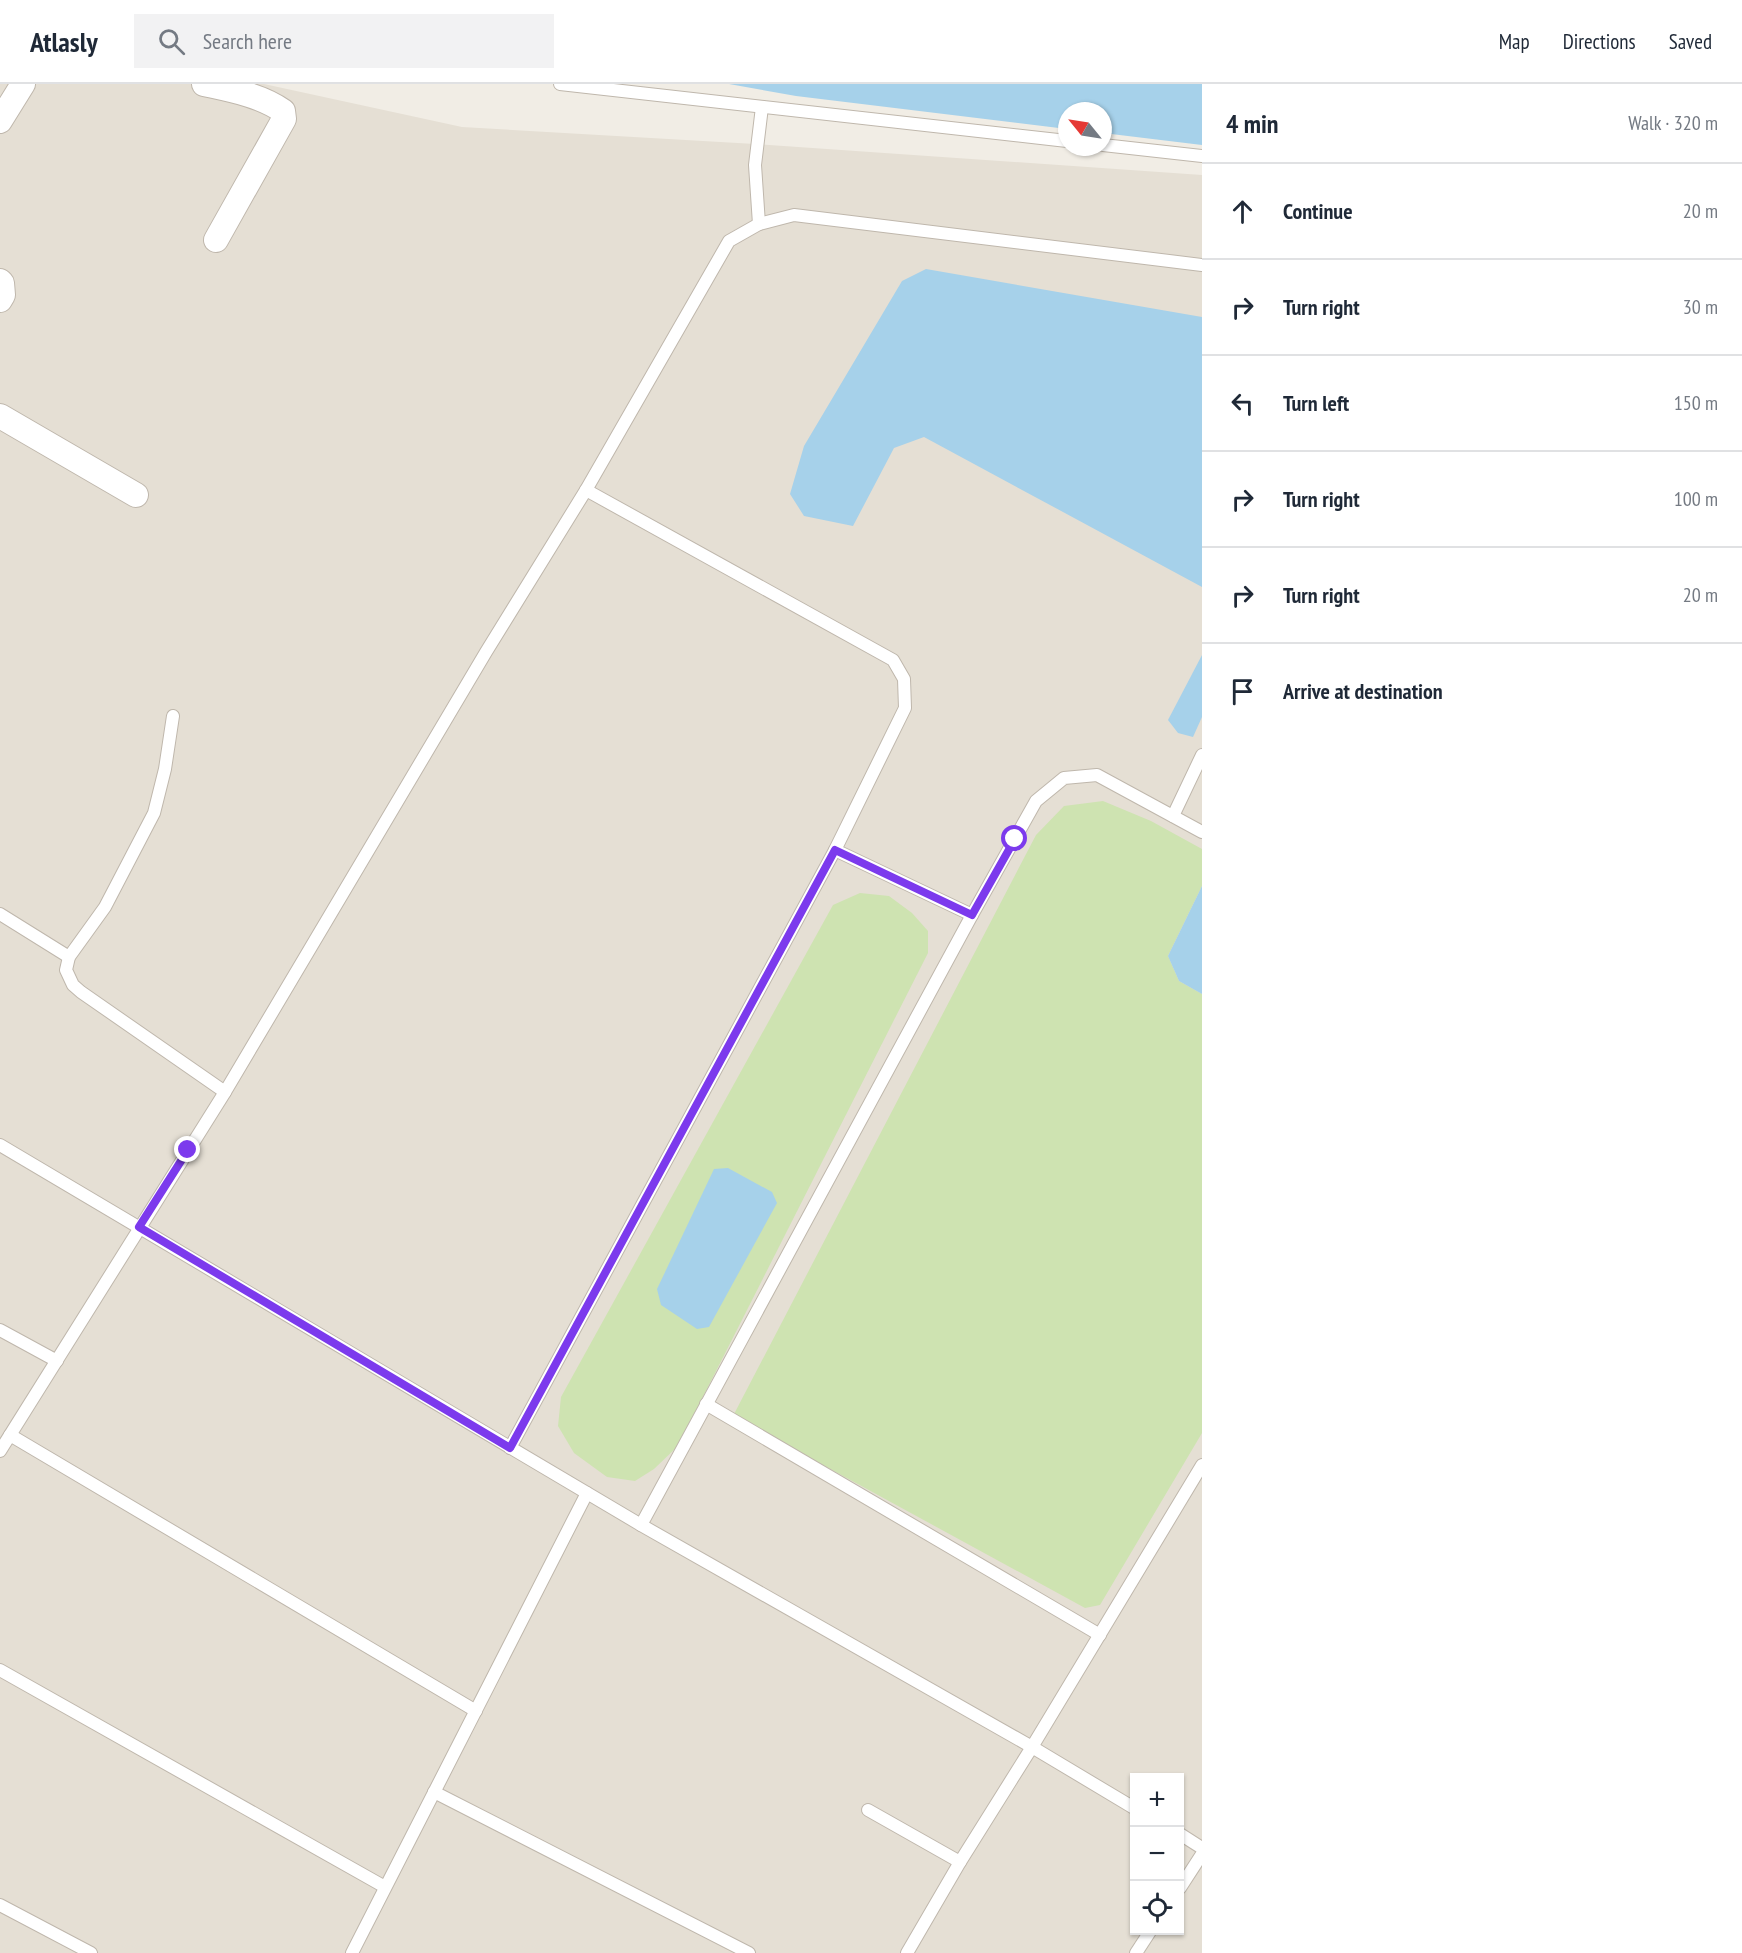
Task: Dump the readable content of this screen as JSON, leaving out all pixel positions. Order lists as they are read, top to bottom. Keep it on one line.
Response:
{"north":"top left","page":{"header":"Atlasly","search":"Search here","nav":["Map","Directions","Saved"],"heading":["4 min","Walk · 320 m"],"list":[["Continue","20 m"],["Turn right","30 m"],["Turn left","150 m"],["Turn right","100 m"],["Turn right","20 m"],"Arrive at destination"],"map_buttons":["+","−"]}}
